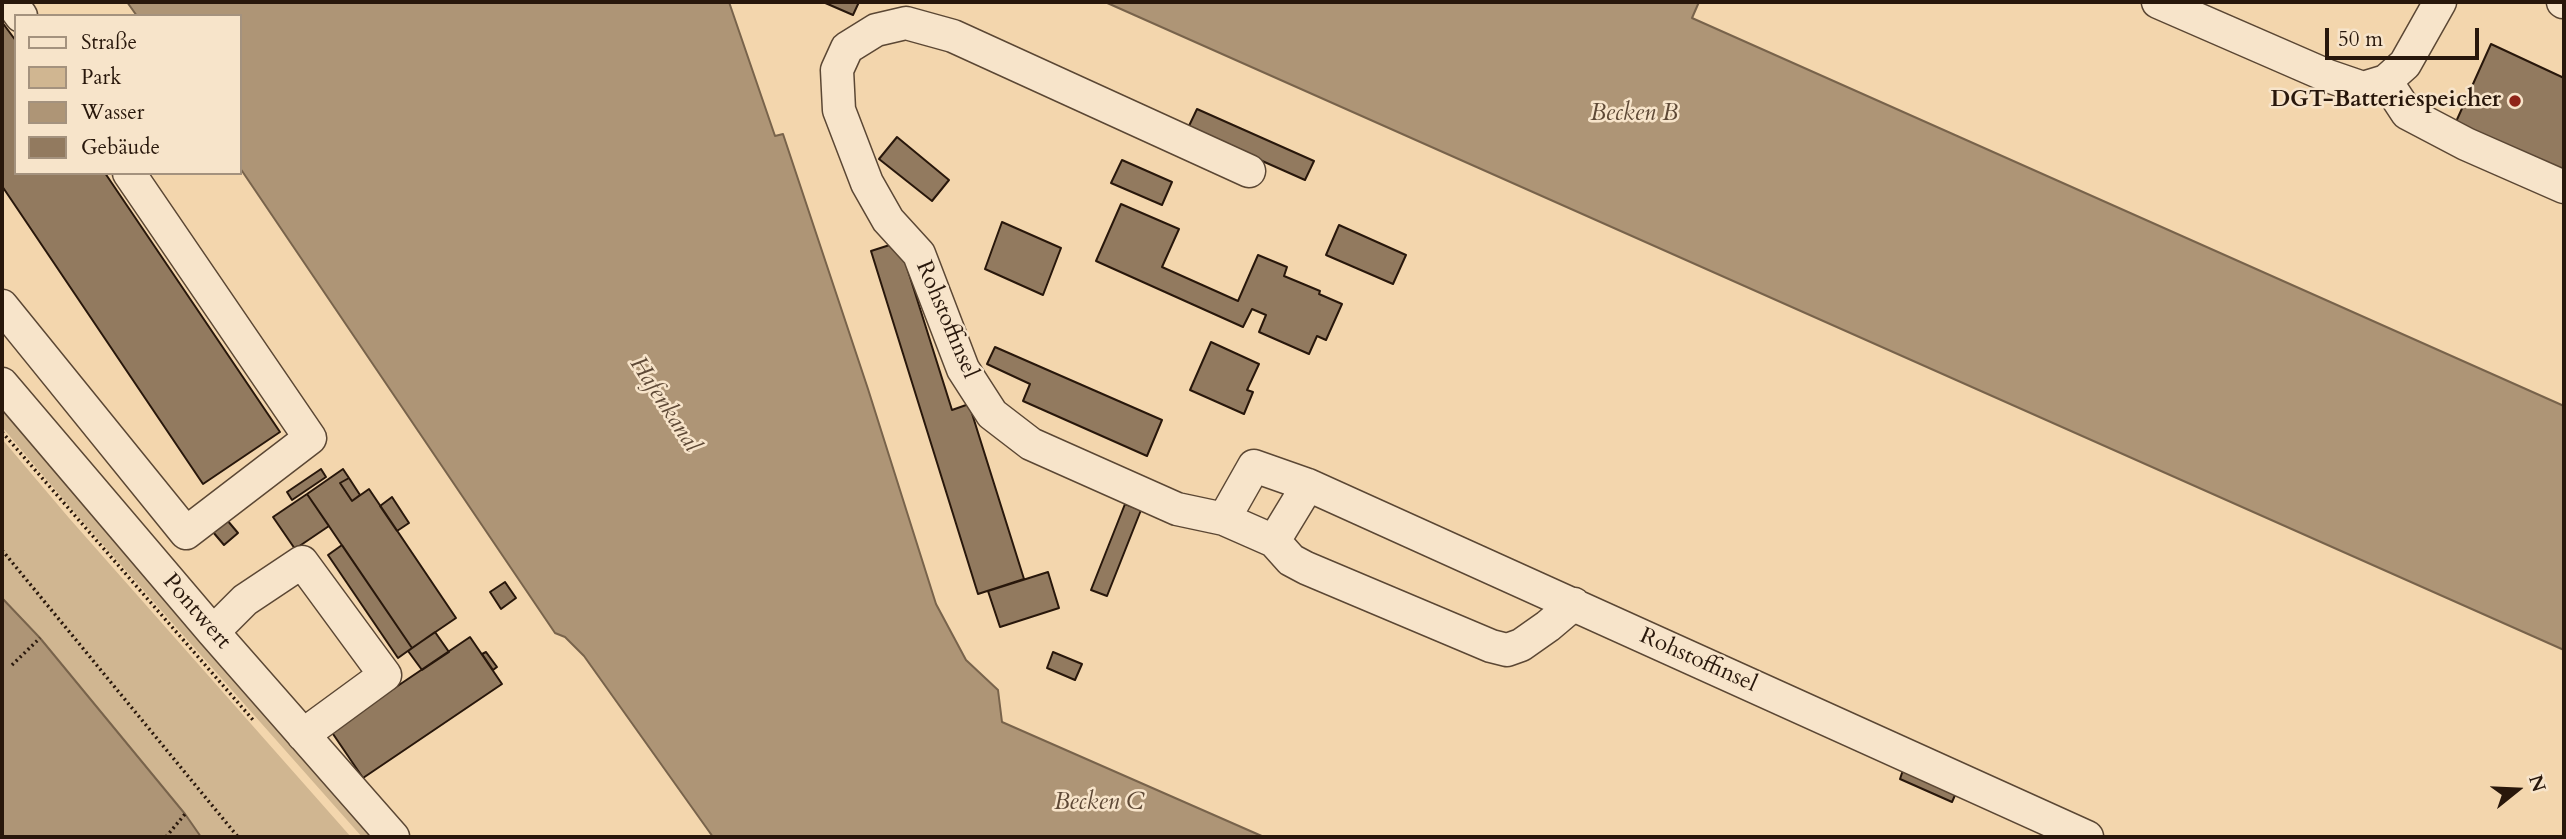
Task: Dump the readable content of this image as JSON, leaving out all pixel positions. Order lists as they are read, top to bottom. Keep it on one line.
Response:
{"streets":{"street":["Rohstoffinsel","Pontwert"]},"water":["Becken B","Hafenkanal","Becken C"],"places":["DGT-Batteriespeicher"],"legend":["Straße","Park","Wasser","Gebäude"],"scale_bar":"50 m","north":"right"}
